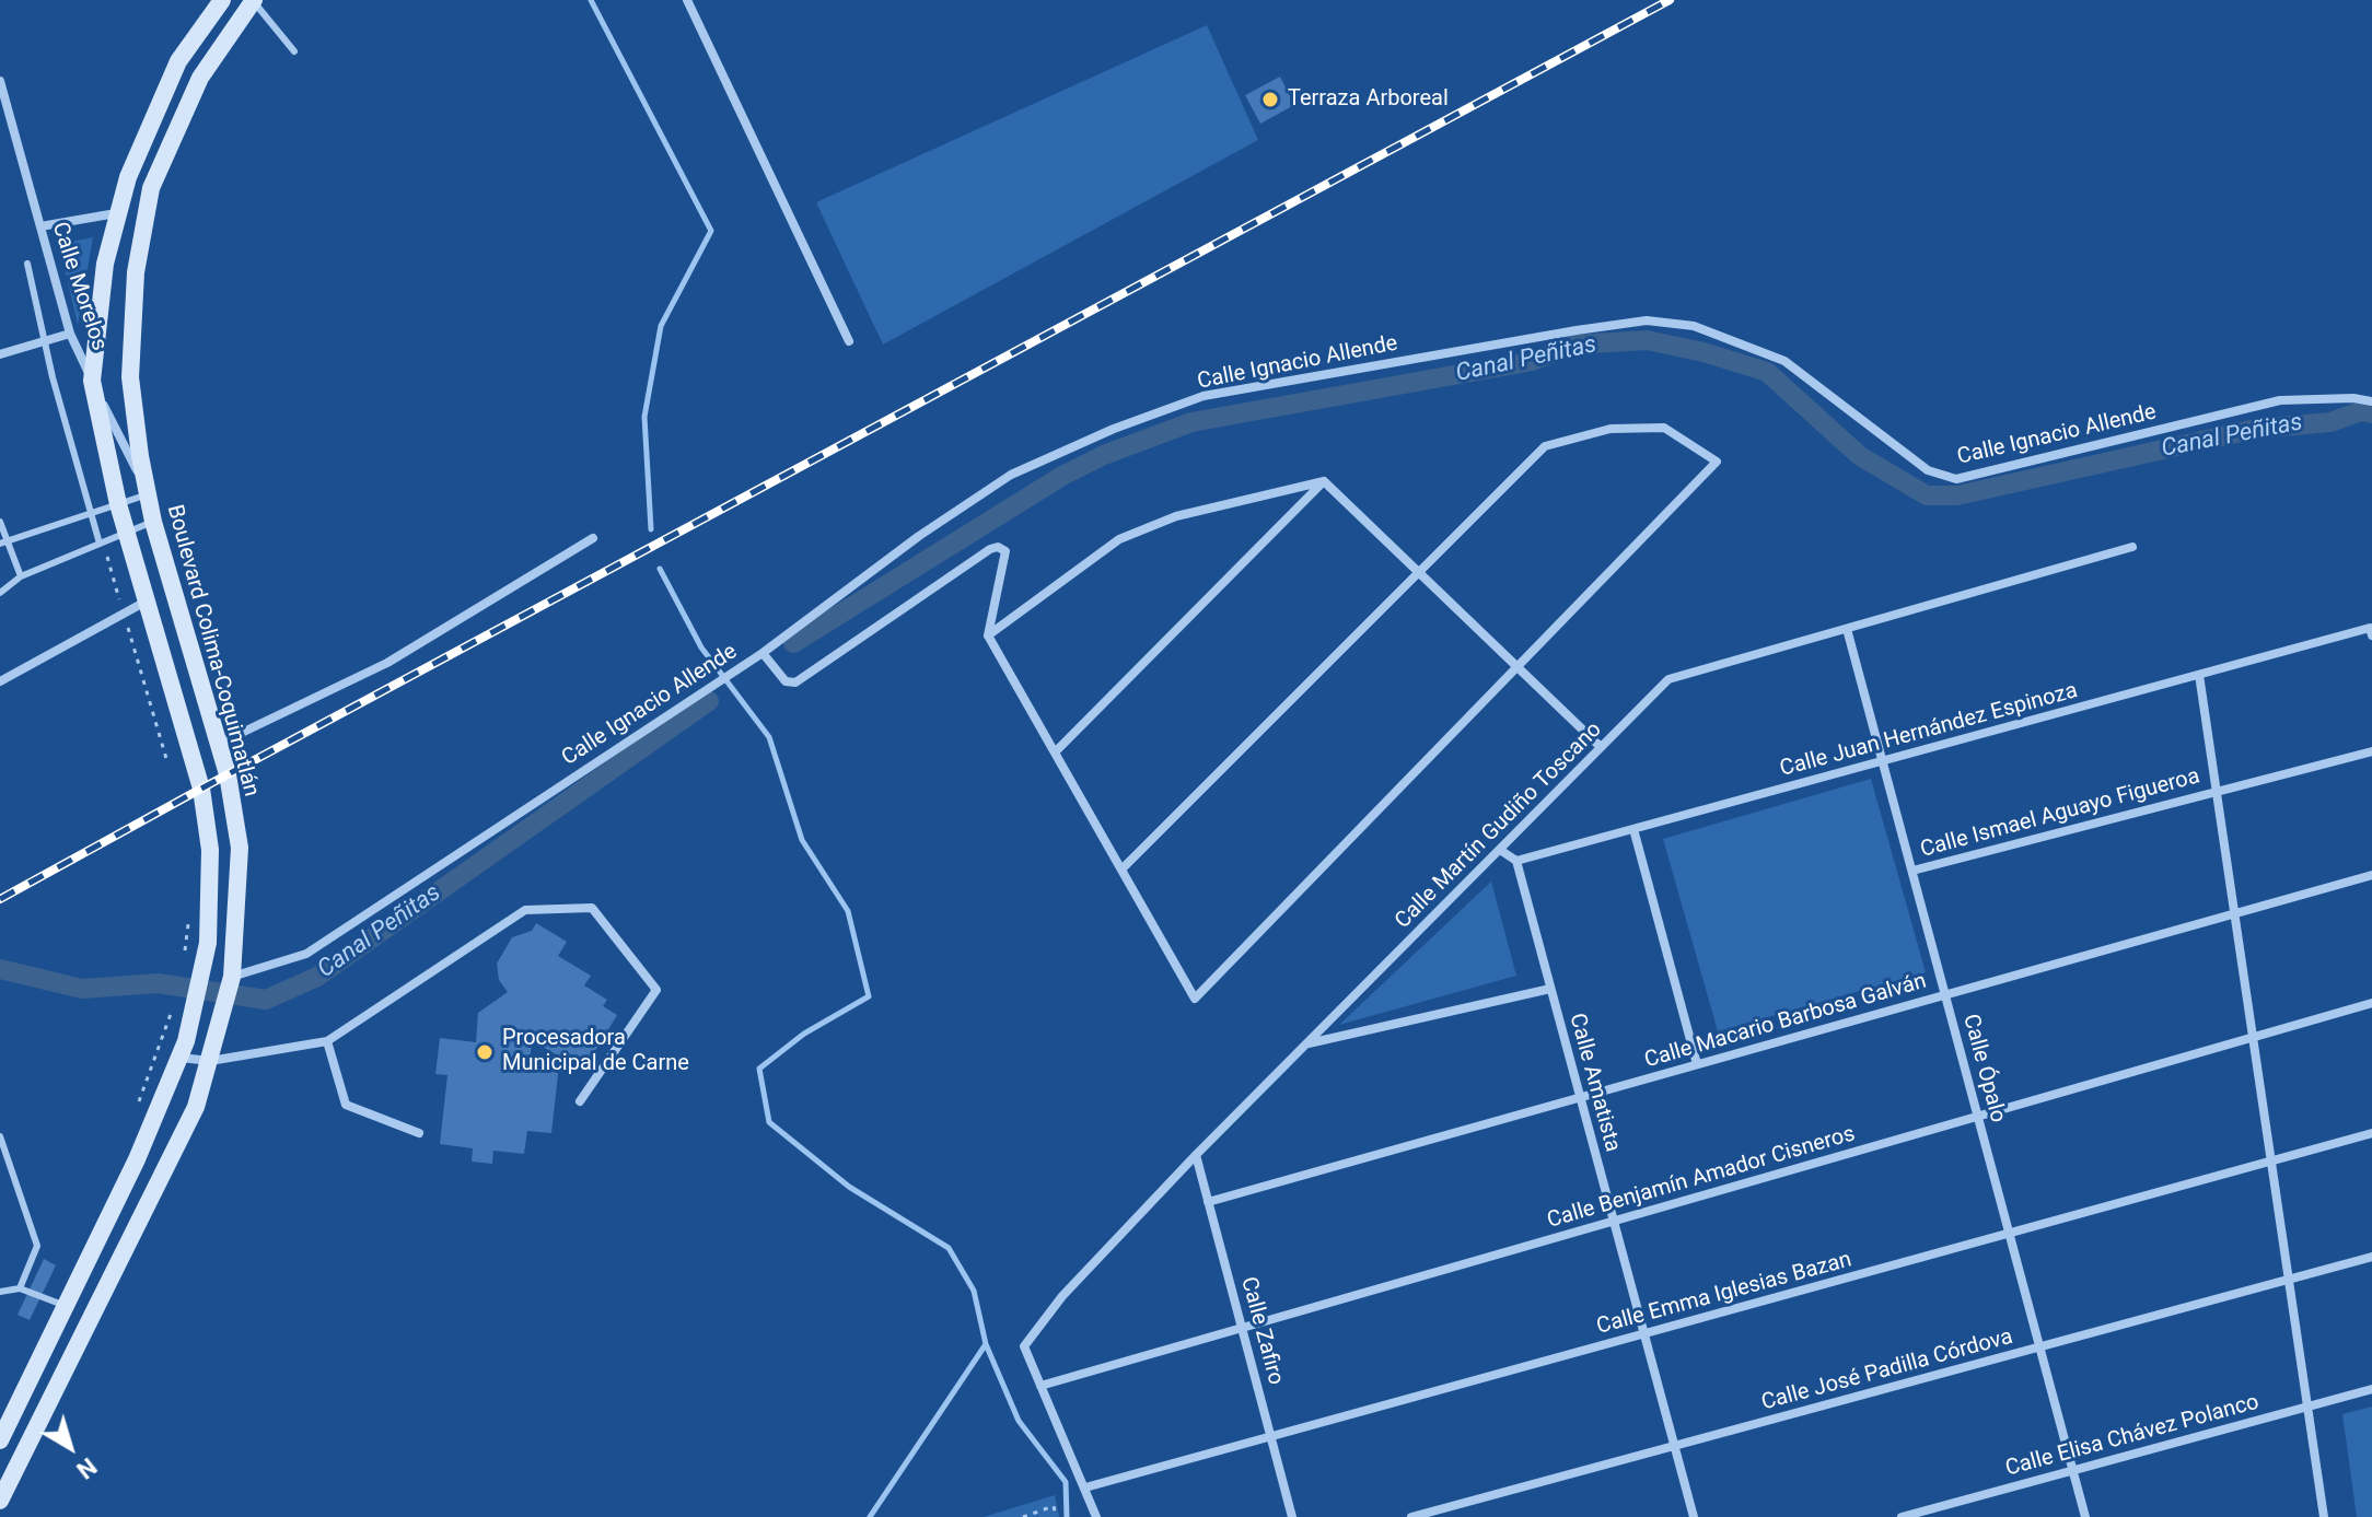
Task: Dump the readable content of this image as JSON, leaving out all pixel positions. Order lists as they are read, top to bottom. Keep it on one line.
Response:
{"streets":{"main road":["Boulevard Colima-Coquimatlán"],"street":["Calle Morelos","Calle Ignacio Allende","Calle Juan Hernández Espinoza","Calle Ismael Aguayo Figueroa","Calle Martín Gudiño Toscano","Calle Macario Barbosa Galván","Calle Ópalo","Calle Amatista","Calle Benjamín Amador Cisneros","Calle Emma Iglesias Bazan","Calle Zafiro","Calle José Padilla Córdova","Calle Elisa Chávez Polanco"]},"crossings":[["Calle Morelos","Boulevard Colima-Coquimatlán"],["Calle Ignacio Allende","Boulevard Colima-Coquimatlán"],["Calle Juan Hernández Espinoza","Calle Ópalo"],["Calle Juan Hernández Espinoza","Calle Amatista"],["Calle Ismael Aguayo Figueroa","Calle Ópalo"],["Calle Martín Gudiño Toscano","Calle Ópalo"],["Calle Martín Gudiño Toscano","Calle Benjamín Amador Cisneros"],["Calle Martín Gudiño Toscano","Calle Zafiro"],["Calle Macario Barbosa Galván","Calle Ópalo"],["Calle Macario Barbosa Galván","Calle Amatista"],["Calle Macario Barbosa Galván","Calle Zafiro"],["Calle Ópalo","Calle Benjamín Amador Cisneros"],["Calle Ópalo","Calle Emma Iglesias Bazan"],["Calle Ópalo","Calle José Padilla Córdova"],["Calle Ópalo","Calle Elisa Chávez Polanco"],["Calle Amatista","Calle Benjamín Amador Cisneros"],["Calle Amatista","Calle Emma Iglesias Bazan"],["Calle Amatista","Calle José Padilla Córdova"],["Calle Benjamín Amador Cisneros","Calle Zafiro"],["Calle Emma Iglesias Bazan","Calle Zafiro"]],"water":["Canal Peñitas"],"places":["Terraza Arboreal","Procesadora Municipal de Carne"],"north":"bottom right"}
